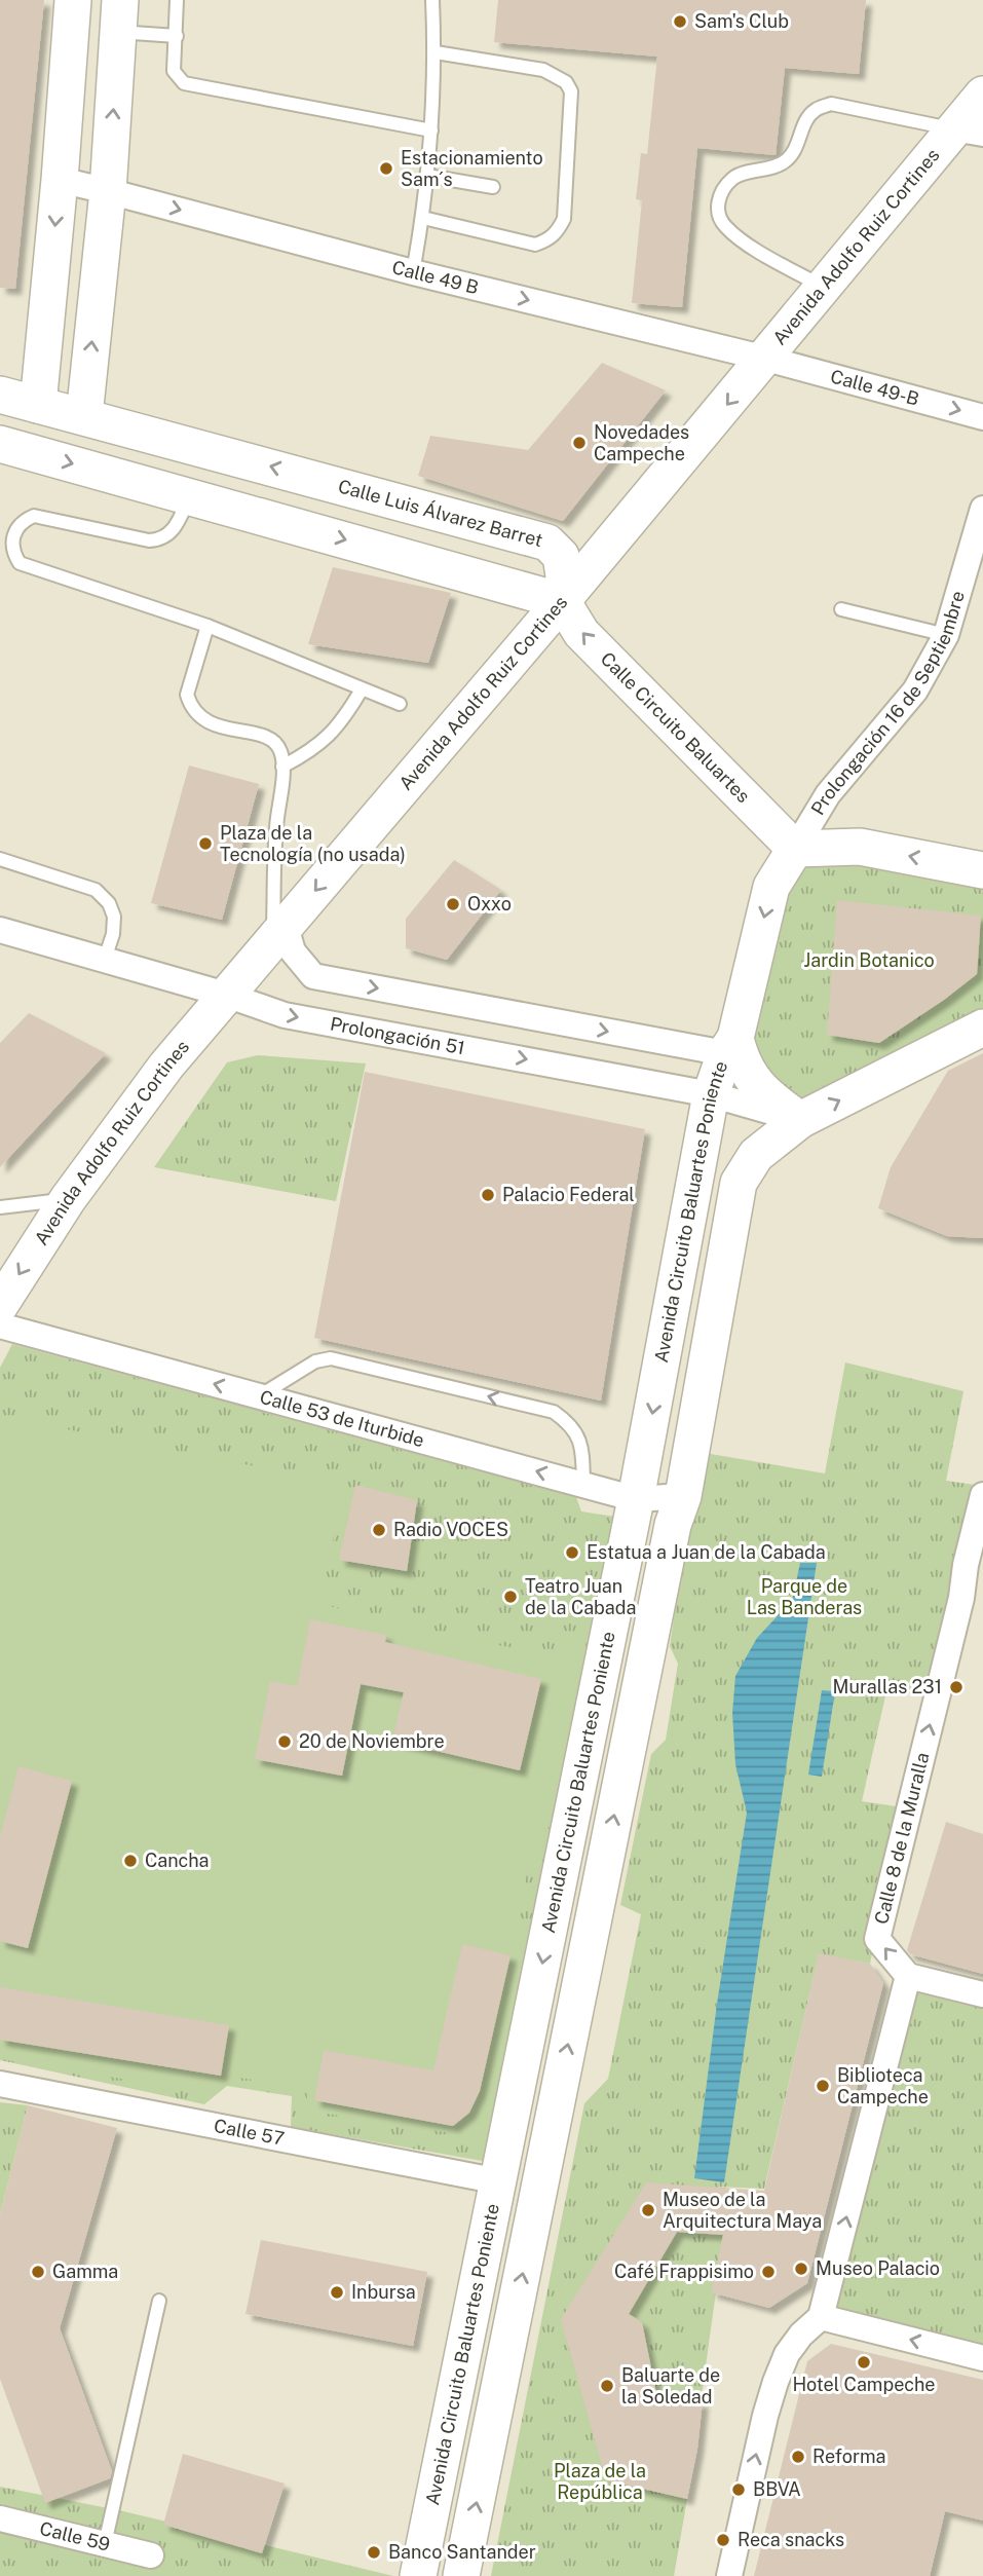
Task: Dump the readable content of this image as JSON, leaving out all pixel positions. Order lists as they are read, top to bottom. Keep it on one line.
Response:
{"streets":{"main road":["Avenida Adolfo Ruiz Cortines","Calle Luis Álvarez Barret","Calle Circuito Baluartes","Avenida Circuito Baluartes Poniente"],"street":["Calle 49 B","Calle 49-B","Prolongación 16 de Septiembre","Prolongación 51","Calle 53 de Iturbide","Calle 8 de la Muralla","Calle 57","Calle 59"]},"crossings":[["Avenida Adolfo Ruiz Cortines","Calle 49 B"],["Avenida Adolfo Ruiz Cortines","Calle 49-B"],["Avenida Adolfo Ruiz Cortines","Calle Luis Álvarez Barret"],["Avenida Adolfo Ruiz Cortines","Calle Circuito Baluartes"],["Avenida Adolfo Ruiz Cortines","Prolongación 51"],["Calle 49 B","Calle 49-B"],["Calle Luis Álvarez Barret","Calle Circuito Baluartes"],["Prolongación 16 de Septiembre","Calle Circuito Baluartes"],["Prolongación 16 de Septiembre","Avenida Circuito Baluartes Poniente"],["Calle Circuito Baluartes","Avenida Circuito Baluartes Poniente"],["Prolongación 51","Avenida Circuito Baluartes Poniente"],["Avenida Circuito Baluartes Poniente","Calle 53 de Iturbide"],["Avenida Circuito Baluartes Poniente","Calle 57"]],"one_way":["Avenida Adolfo Ruiz Cortines","Calle 49 B","Calle 49-B","Calle Circuito Baluartes","Calle 53 de Iturbide","Calle 8 de la Muralla"],"parks":["Jardin Botanico","Parque de Las Banderas","Plaza de la República"],"places":["Sam's Club","Estacionamiento Sam´s","Novedades Campeche","Plaza de la Tecnología (no usada)","Oxxo","Palacio Federal","Radio VOCES","Estatua a Juan de la Cabada","Teatro Juan de la Cabada","Murallas 231","20 de Noviembre","Cancha","Biblioteca Campeche","Museo de la Arquitectura Maya","Museo Palacio","Gamma","Café Frappisimo","Inbursa","Hotel Campeche","Baluarte de la Soledad","Reforma","BBVA","Reca snacks","Banco Santander"]}
